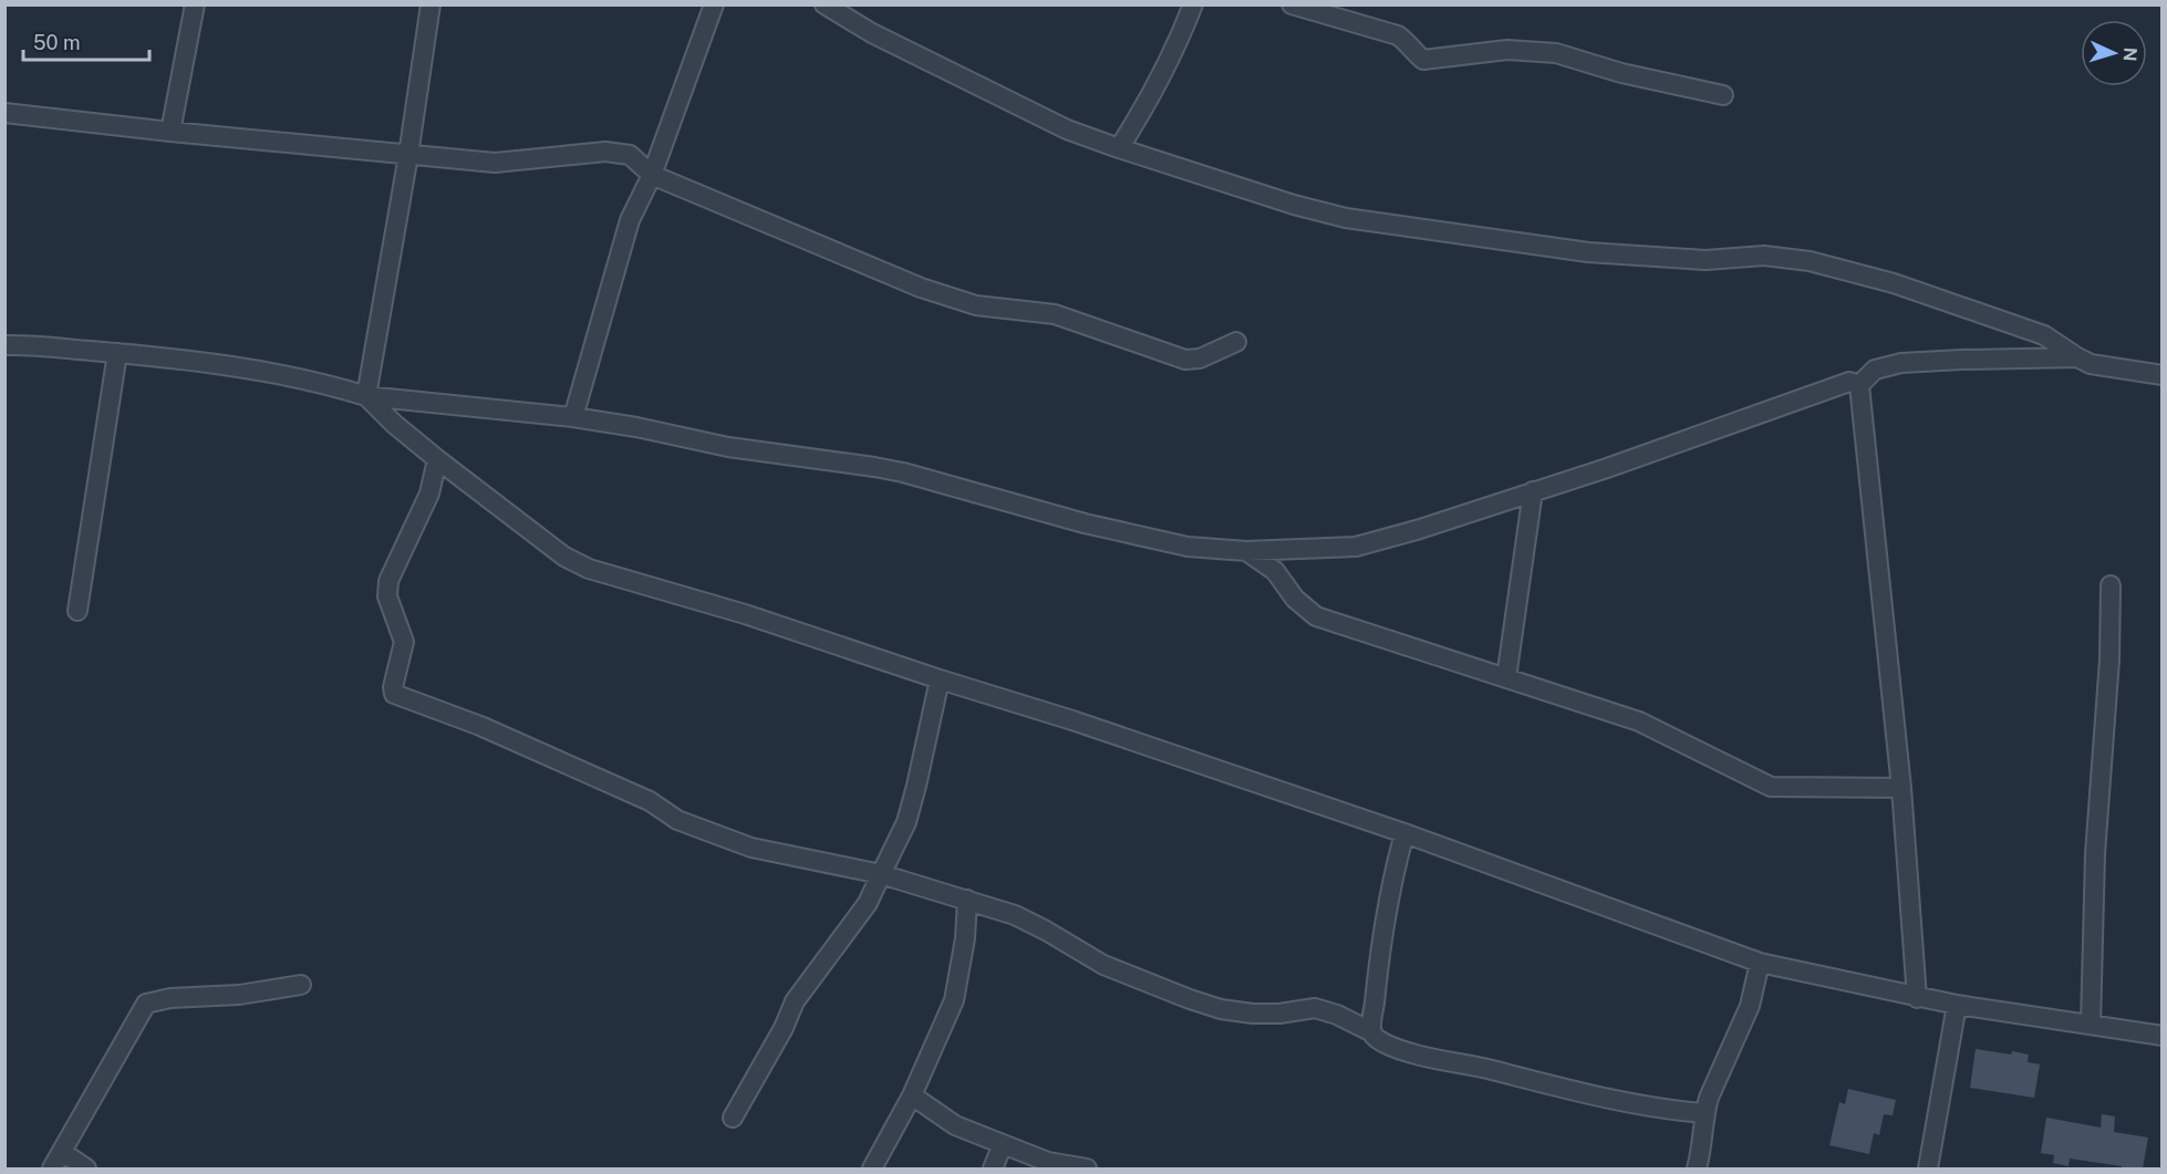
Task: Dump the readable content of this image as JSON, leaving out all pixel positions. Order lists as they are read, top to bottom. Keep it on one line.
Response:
{"scale_bar":"50 m","north":"right"}
